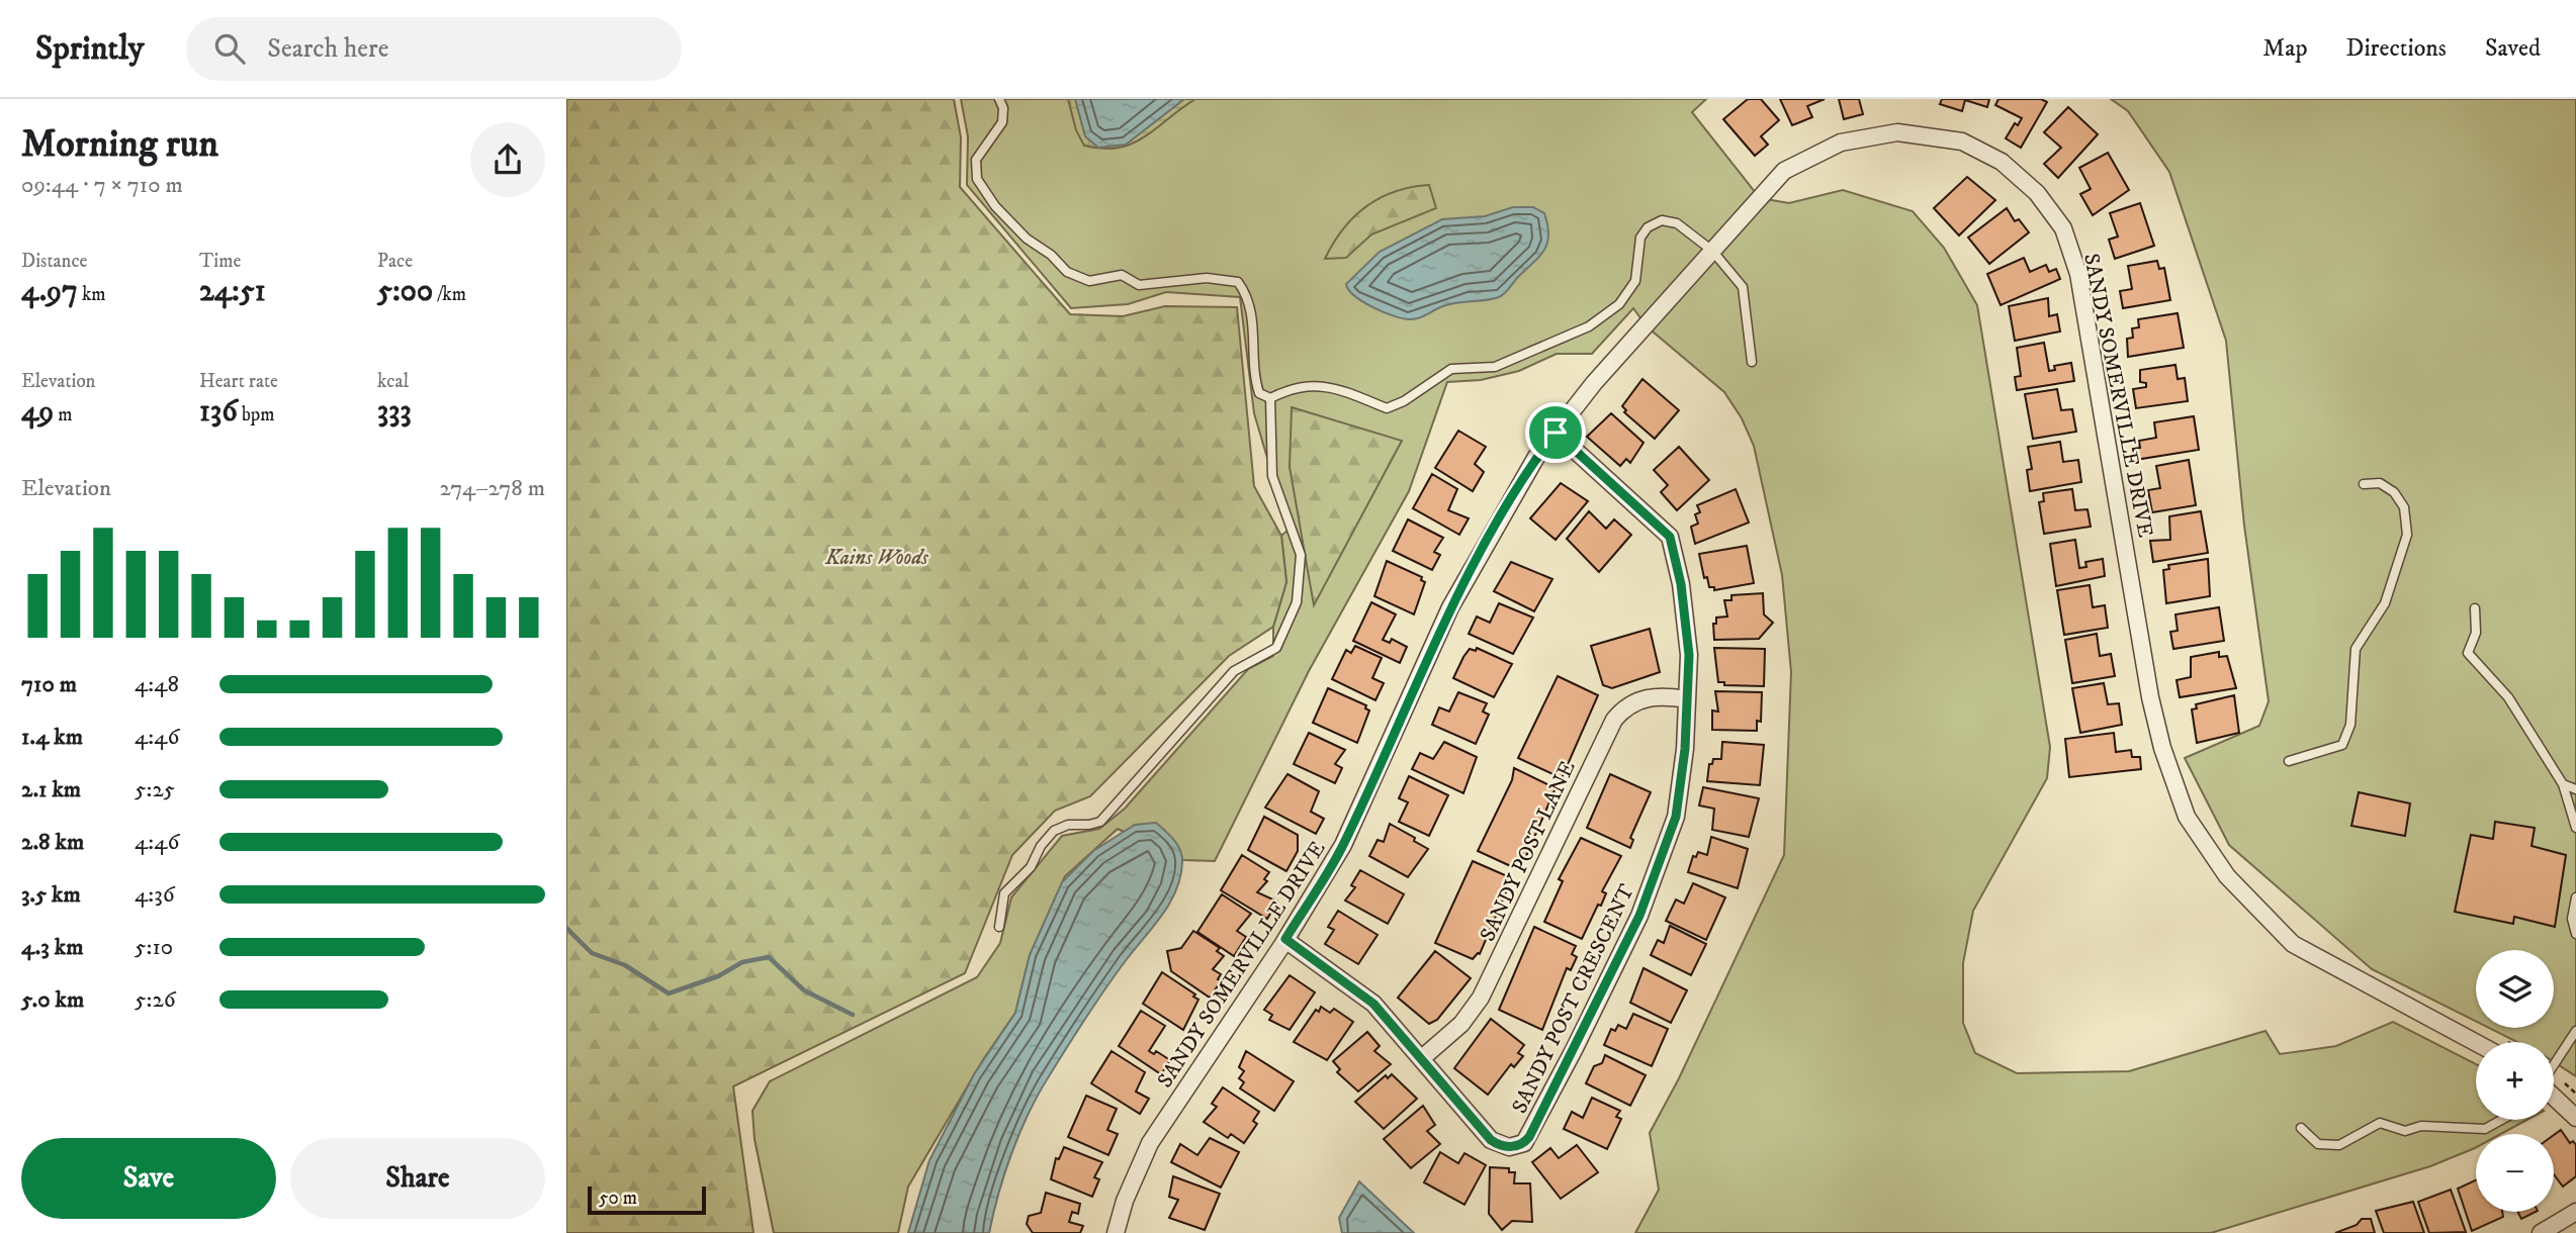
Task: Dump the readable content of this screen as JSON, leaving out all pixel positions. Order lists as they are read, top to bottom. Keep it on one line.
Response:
{"streets":{"street":["SANDY SOMERVILLE DRIVE","SANDY POST LANE","SANDY POST CRESCENT"]},"crossings":[["SANDY SOMERVILLE DRIVE","SANDY POST CRESCENT"],["SANDY POST LANE","SANDY POST CRESCENT"]],"parks":["Kains Woods"],"scale_bar":"50 m","page":{"header":"Sprintly","search":"Search here","nav":["Map","Directions","Saved"],"heading":["Morning run","09:44 · 7 × 710 m"],"stats":[["Distance","4.97 km"],["Time","24:51"],["Pace","5:00 /km"],["Elevation","49 m"],["Heart rate","136 bpm"],["kcal","333"]],"chart":["Elevation","274–278 m"],"list":[{"name":"710 m","note":"4:48"},{"name":"1.4 km","note":"4:46"},{"name":"2.1 km","note":"5:25"},{"name":"2.8 km","note":"4:46"},{"name":"3.5 km","note":"4:36"},{"name":"4.3 km","note":"5:10"},{"name":"5.0 km","note":"5:26"}],"map_buttons":["+","−"],"buttons":["Save","Share"],"scale":"50 m"}}
